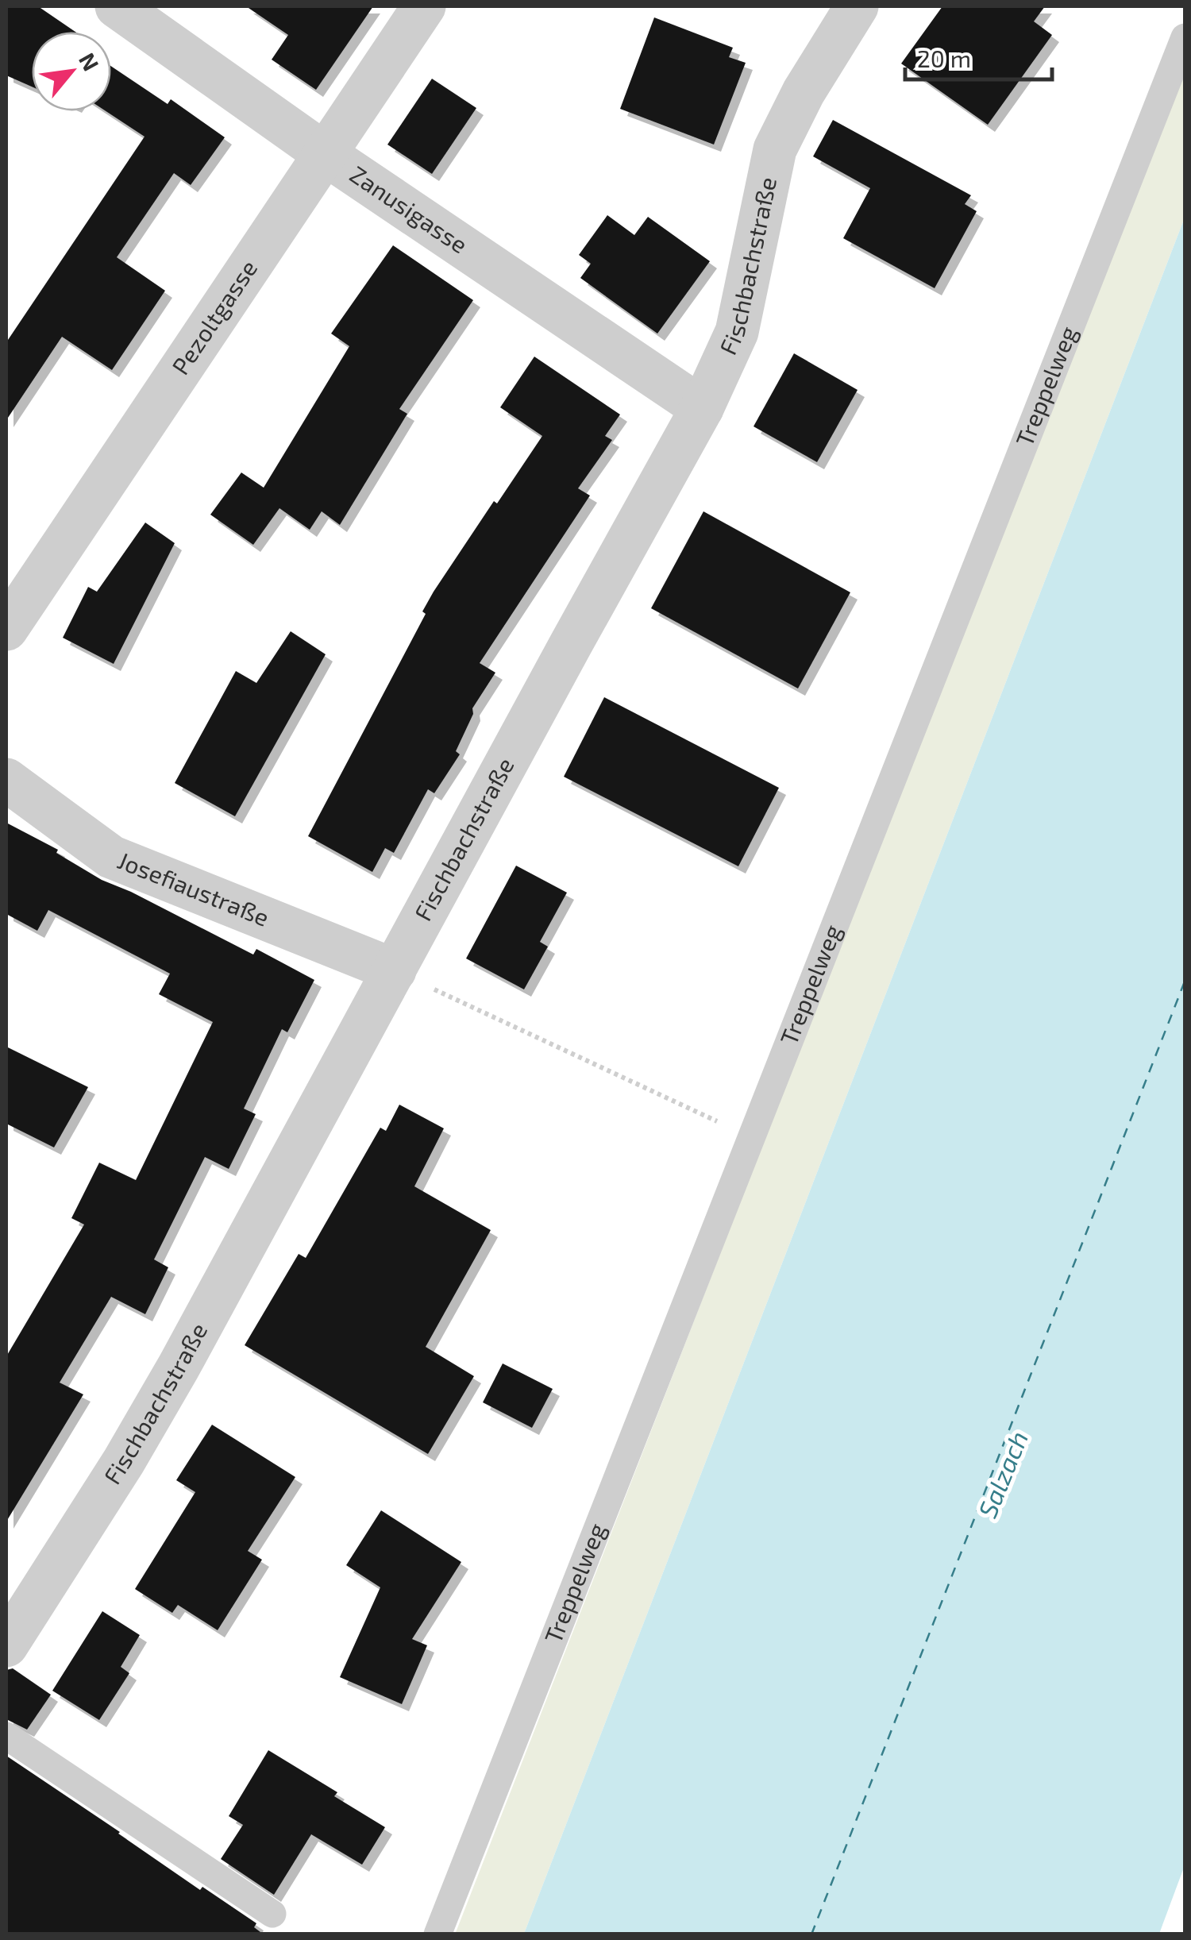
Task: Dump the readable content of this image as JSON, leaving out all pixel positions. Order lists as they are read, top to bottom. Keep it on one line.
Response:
{"streets":{"street":["Zanusigasse","Fischbachstraße","Pezoltgasse","Josefiaustraße"],"lane":["Treppelweg"]},"crossings":[["Zanusigasse","Fischbachstraße"],["Zanusigasse","Pezoltgasse"],["Fischbachstraße","Josefiaustraße"]],"water":["Salzach"],"scale_bar":"20 m","north":"top right"}
